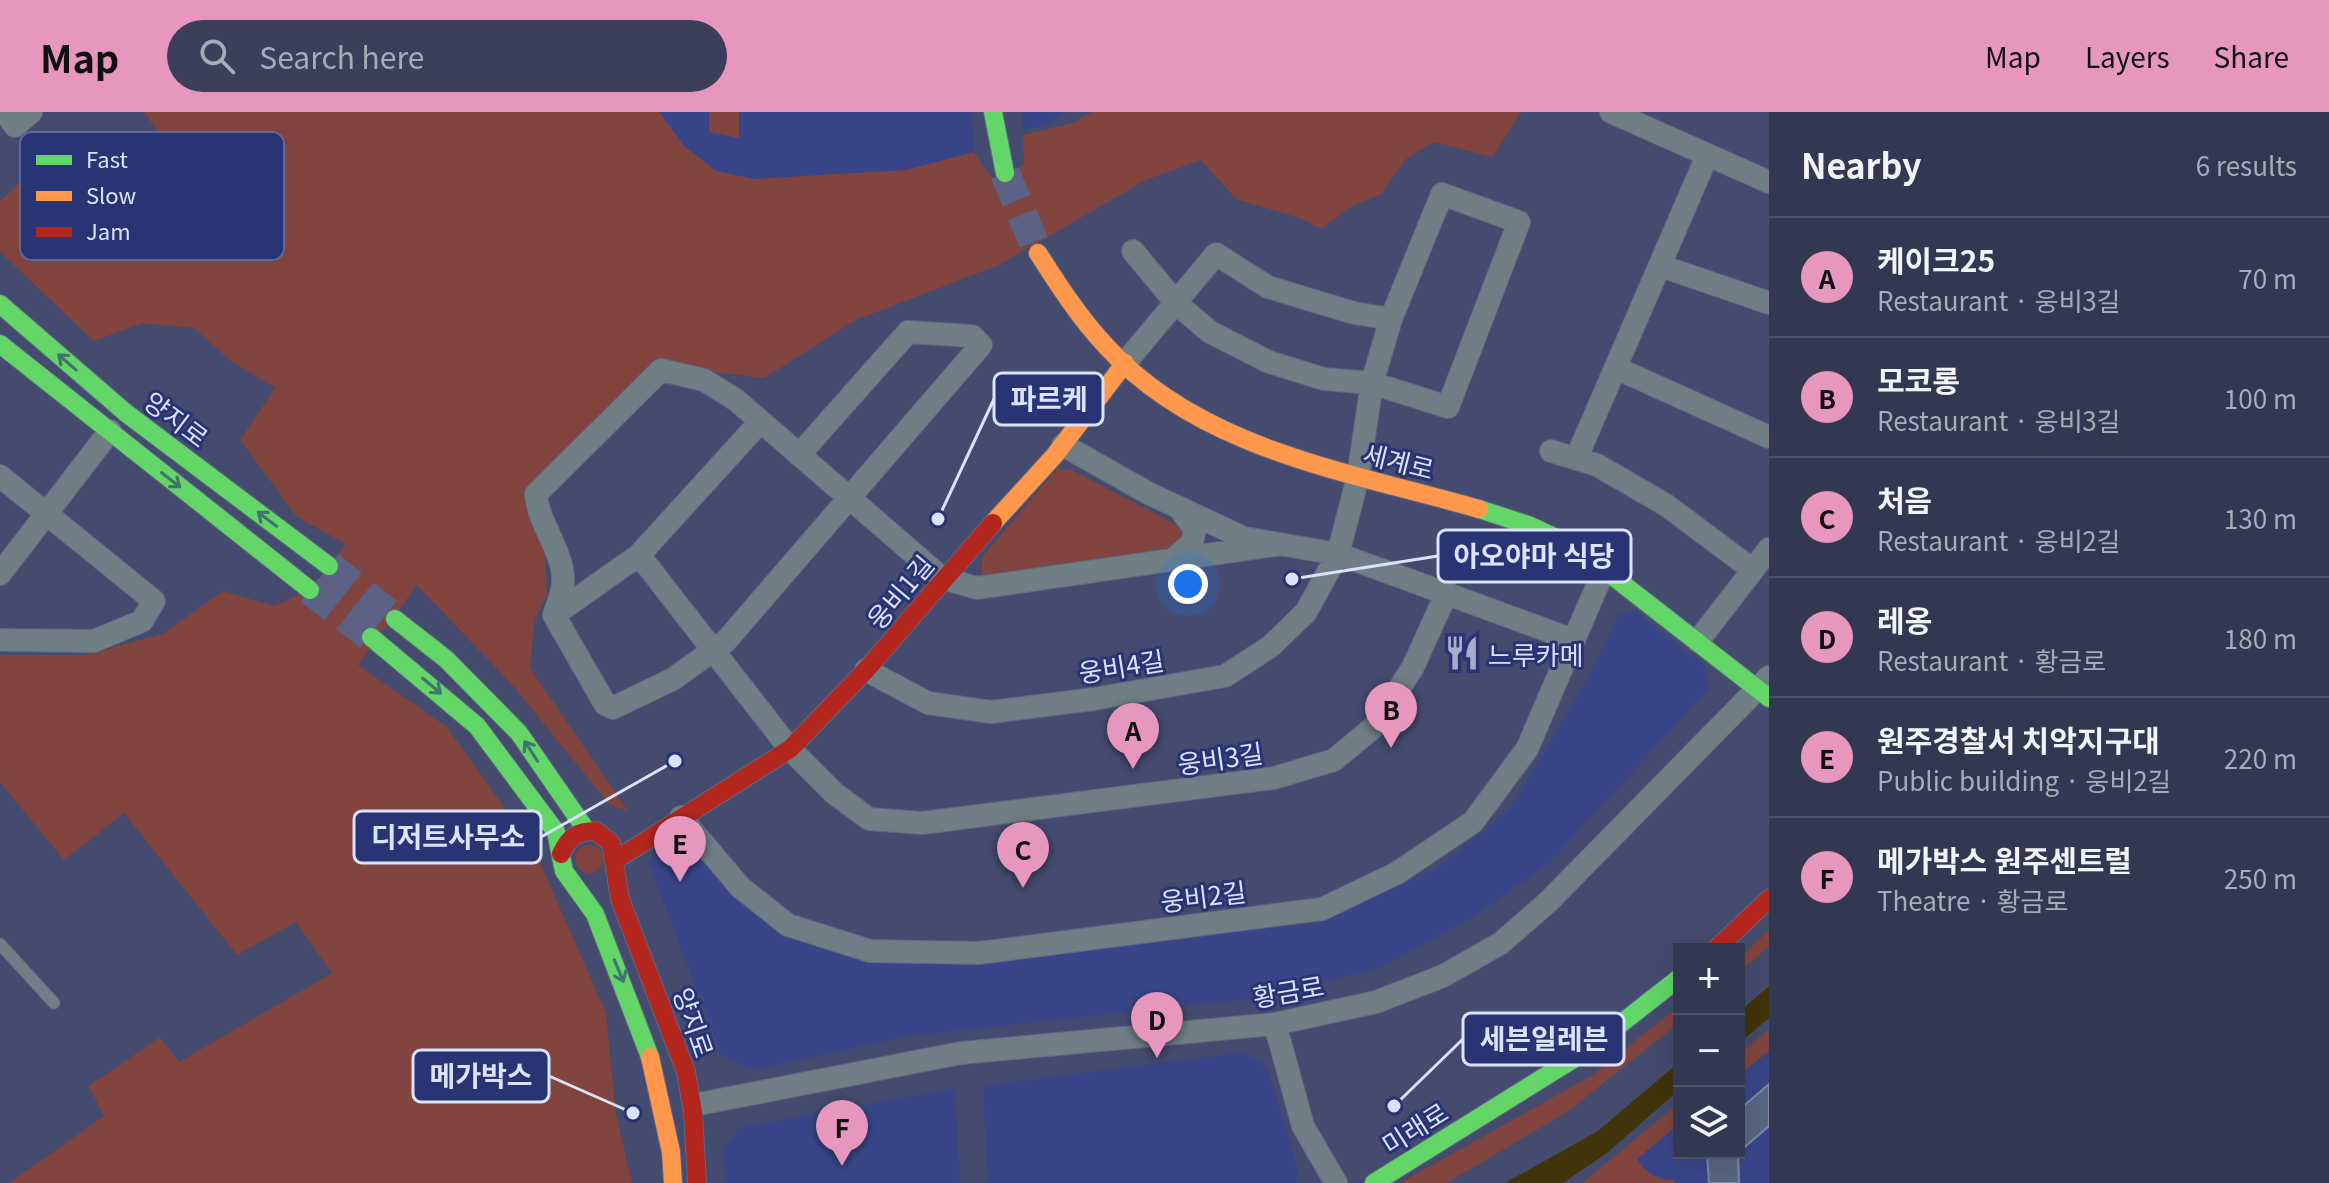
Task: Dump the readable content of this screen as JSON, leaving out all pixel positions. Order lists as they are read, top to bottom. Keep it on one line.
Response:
{"streets":{"street":["양지로","세계로","웅비1길","웅비4길","웅비3길","웅비2길","황금로","미래로"]},"crossings":[["양지로","웅비1길"],["세계로","웅비1길"],["세계로","웅비4길"],["세계로","웅비2길"],["세계로","황금로"],["웅비1길","웅비4길"],["웅비1길","웅비3길"],["웅비1길","웅비2길"]],"places":{"other":["파르케","아오야마 식당","디저트사무소","세븐일레븐","메가박스"],"restaurant":["느루카메"]},"legend":["Fast","Slow","Jam"],"page":{"header":"Map","search":"Search here","nav":["Map","Layers","Share"],"heading":["Nearby","6 results"],"list":[{"mark":"A","name":"케이크25","note":"Restaurant · 웅비3길","value":"70 m"},{"mark":"B","name":"모코롱","note":"Restaurant · 웅비3길","value":"100 m"},{"mark":"C","name":"처음","note":"Restaurant · 웅비2길","value":"130 m"},{"mark":"D","name":"레옹","note":"Restaurant · 황금로","value":"180 m"},{"mark":"E","name":"원주경찰서 치악지구대","note":"Public building · 웅비2길","value":"220 m"},{"mark":"F","name":"메가박스 원주센트럴","note":"Theatre · 황금로","value":"250 m"}],"pins":["B","A","E","C","D","F"],"map_buttons":["+","−"]}}
